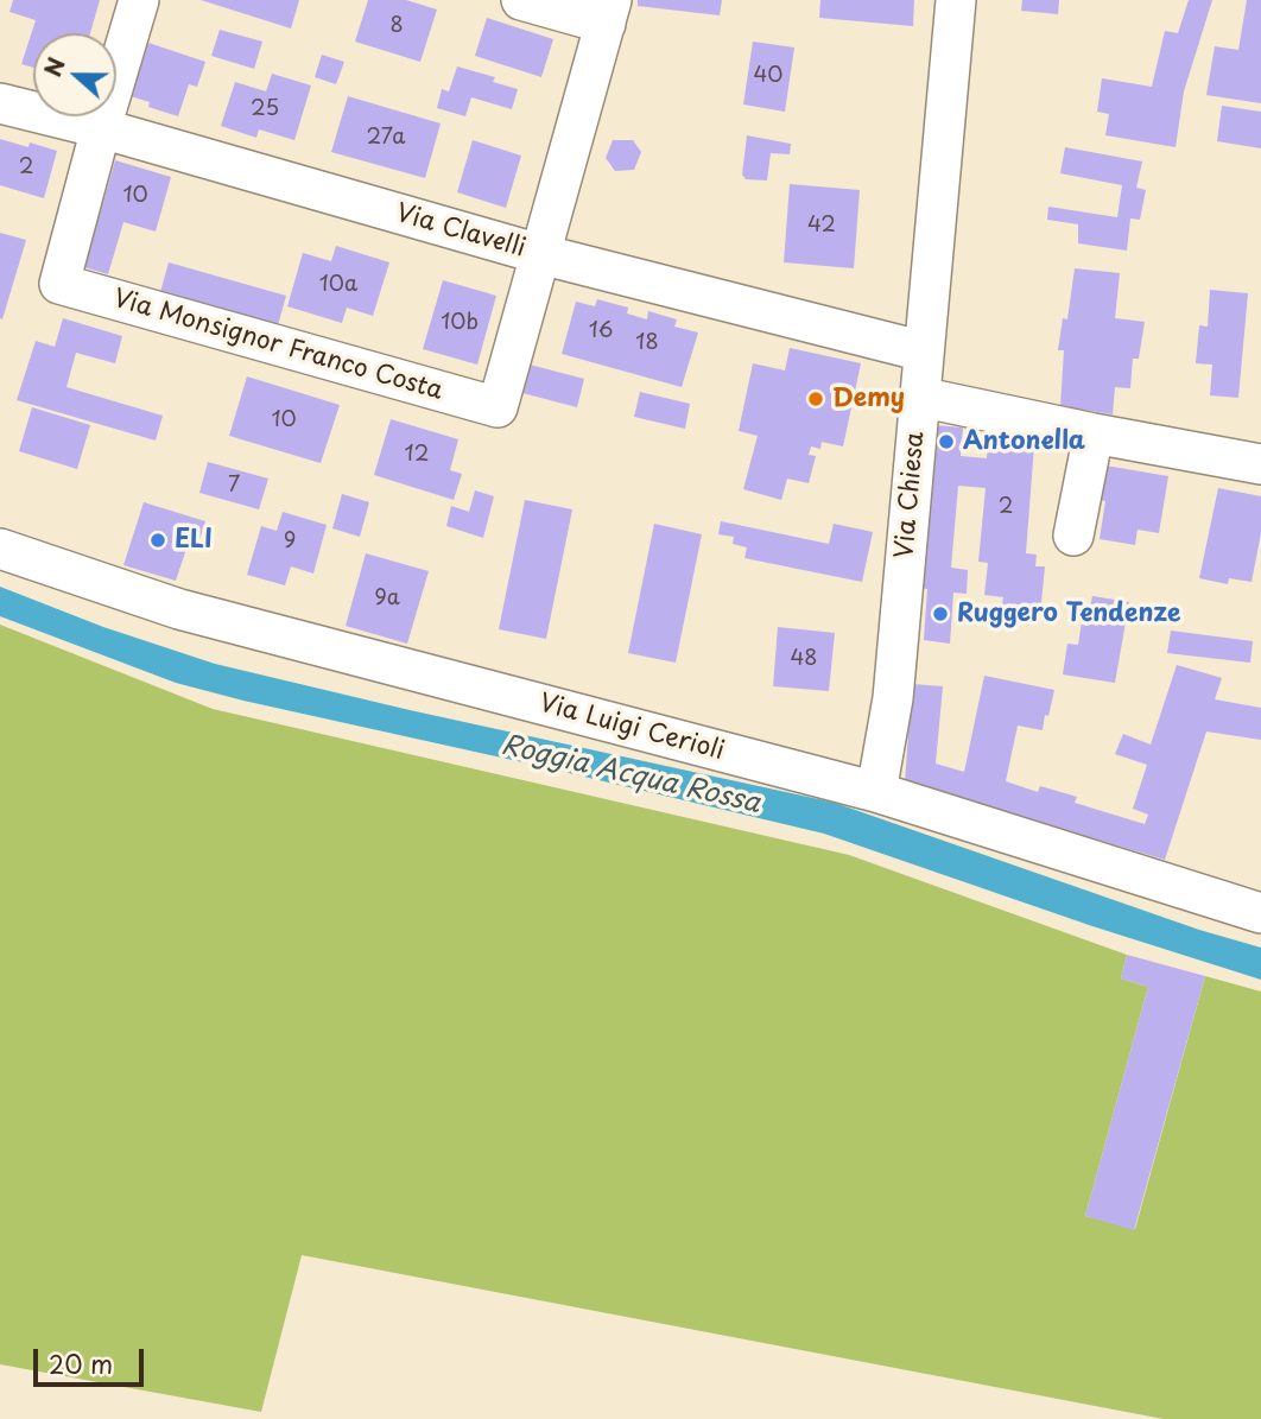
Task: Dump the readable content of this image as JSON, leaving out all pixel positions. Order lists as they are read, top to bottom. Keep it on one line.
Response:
{"streets":{"street":["Via Clavelli","Via Monsignor Franco Costa","Via Chiesa","Via Luigi Cerioli"]},"crossings":[["Via Clavelli","Via Monsignor Franco Costa"],["Via Clavelli","Via Chiesa"],["Via Chiesa","Via Luigi Cerioli"]],"water":["Roggia Acqua Rossa"],"places":["Demy","Antonella","ELI","Ruggero Tendenze"],"house_numbers":["8","40","25","27a","2","10","42","10a","10b","16","18","10","12","7","2","9","9a","48"],"scale_bar":"20 m","north":"left"}
